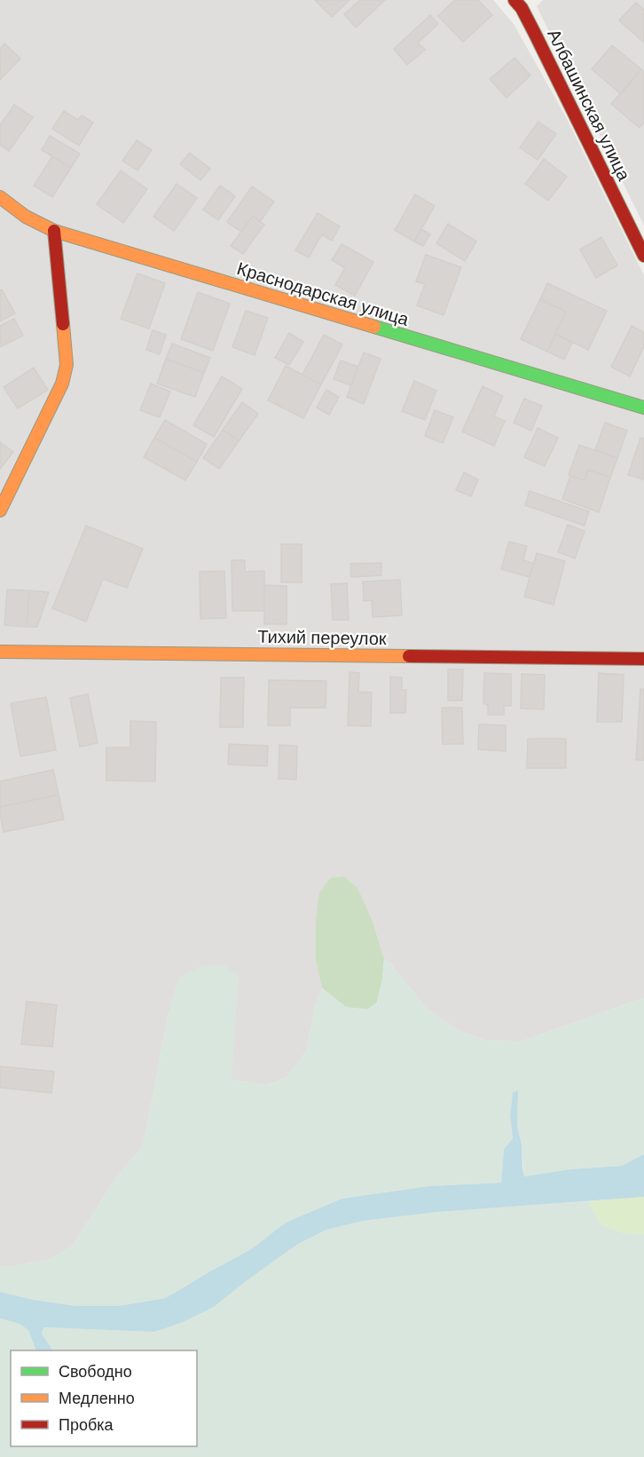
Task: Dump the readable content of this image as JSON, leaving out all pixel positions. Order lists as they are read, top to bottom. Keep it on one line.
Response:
{"streets":{"street":["Албашинская улица","Краснодарская улица","Тихий переулок"]},"legend":["Свободно","Медленно","Пробка"]}
